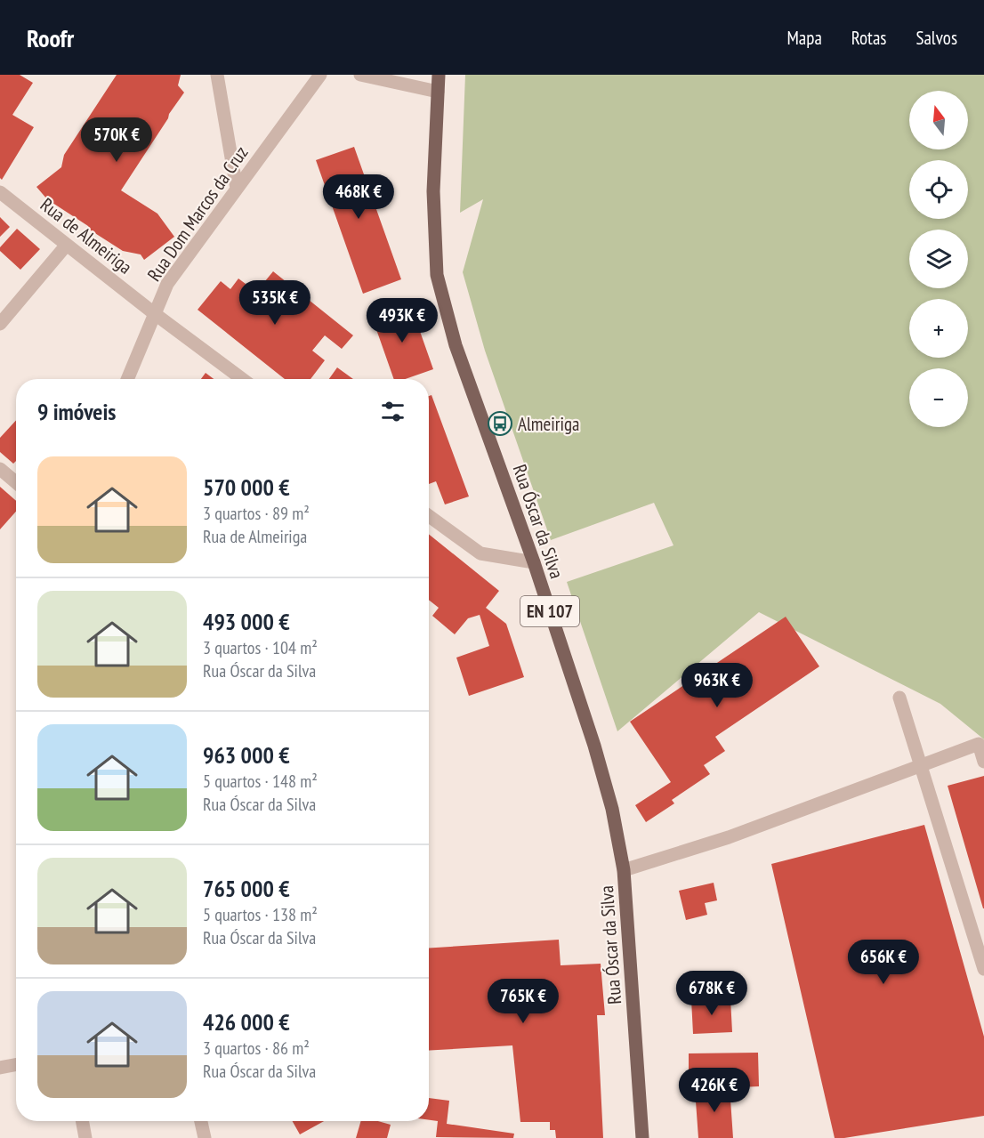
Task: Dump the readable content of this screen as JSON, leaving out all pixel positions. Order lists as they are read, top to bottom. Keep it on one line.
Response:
{"streets":{"main road":["Rua Óscar da Silva","EN 107"],"street":["Rua Dom Marcos da Cruz","Rua de Almeiriga"]},"crossings":[["Rua Dom Marcos da Cruz","Rua de Almeiriga"]],"places":{"bus stop":["Almeiriga"]},"north":"top","page":{"header":"Roofr","nav":["Mapa","Rotas","Salvos"],"map_buttons":["+","−"],"price":["570K €","468K €","535K €","493K €","963K €","656K €","678K €","765K €","426K €"],"heading":"9 imóveis","list":[{"name":"570 000 €","note":"3 quartos · 89 m² · Rua de Almeiriga"},{"name":"493 000 €","note":"3 quartos · 104 m² · Rua Óscar da Silva"},{"name":"963 000 €","note":"5 quartos · 148 m² · Rua Óscar da Silva"},{"name":"765 000 €","note":"5 quartos · 138 m² · Rua Óscar da Silva"},{"name":"426 000 €","note":"3 quartos · 86 m² · Rua Óscar da Silva"}]}}
